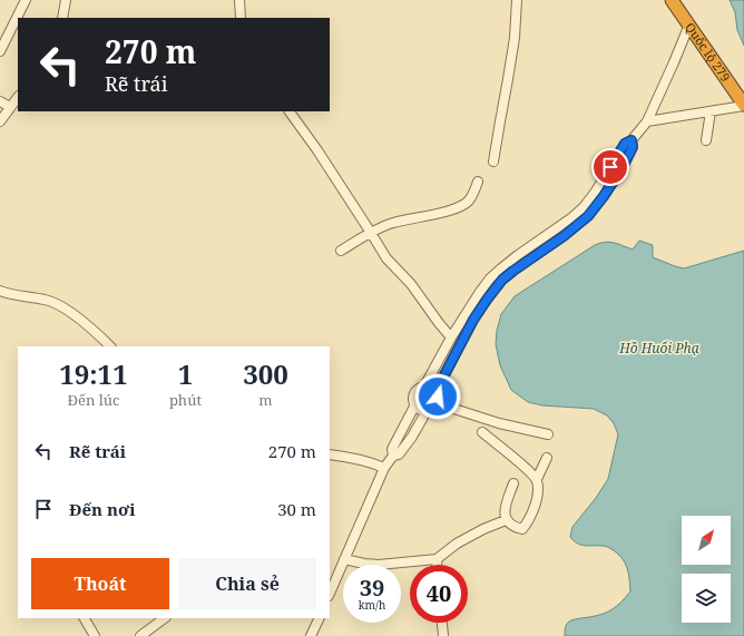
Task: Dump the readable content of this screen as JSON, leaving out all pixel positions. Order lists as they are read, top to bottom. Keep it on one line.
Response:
{"streets":{"highway":["Quốc lộ 279"]},"water":["Hồ Huổi Phạ"],"north":"top right","page":{"turn":["270 m","Rẽ trái"],"eta":["19:11","Đến lúc","1","phút","300","m"],"list":[{"name":"Rẽ trái","value":"270 m"},{"name":"Đến nơi","value":"30 m"}],"buttons":["Thoát","Chia sẻ"],"speed":"39 km/h","limit":"40"}}
